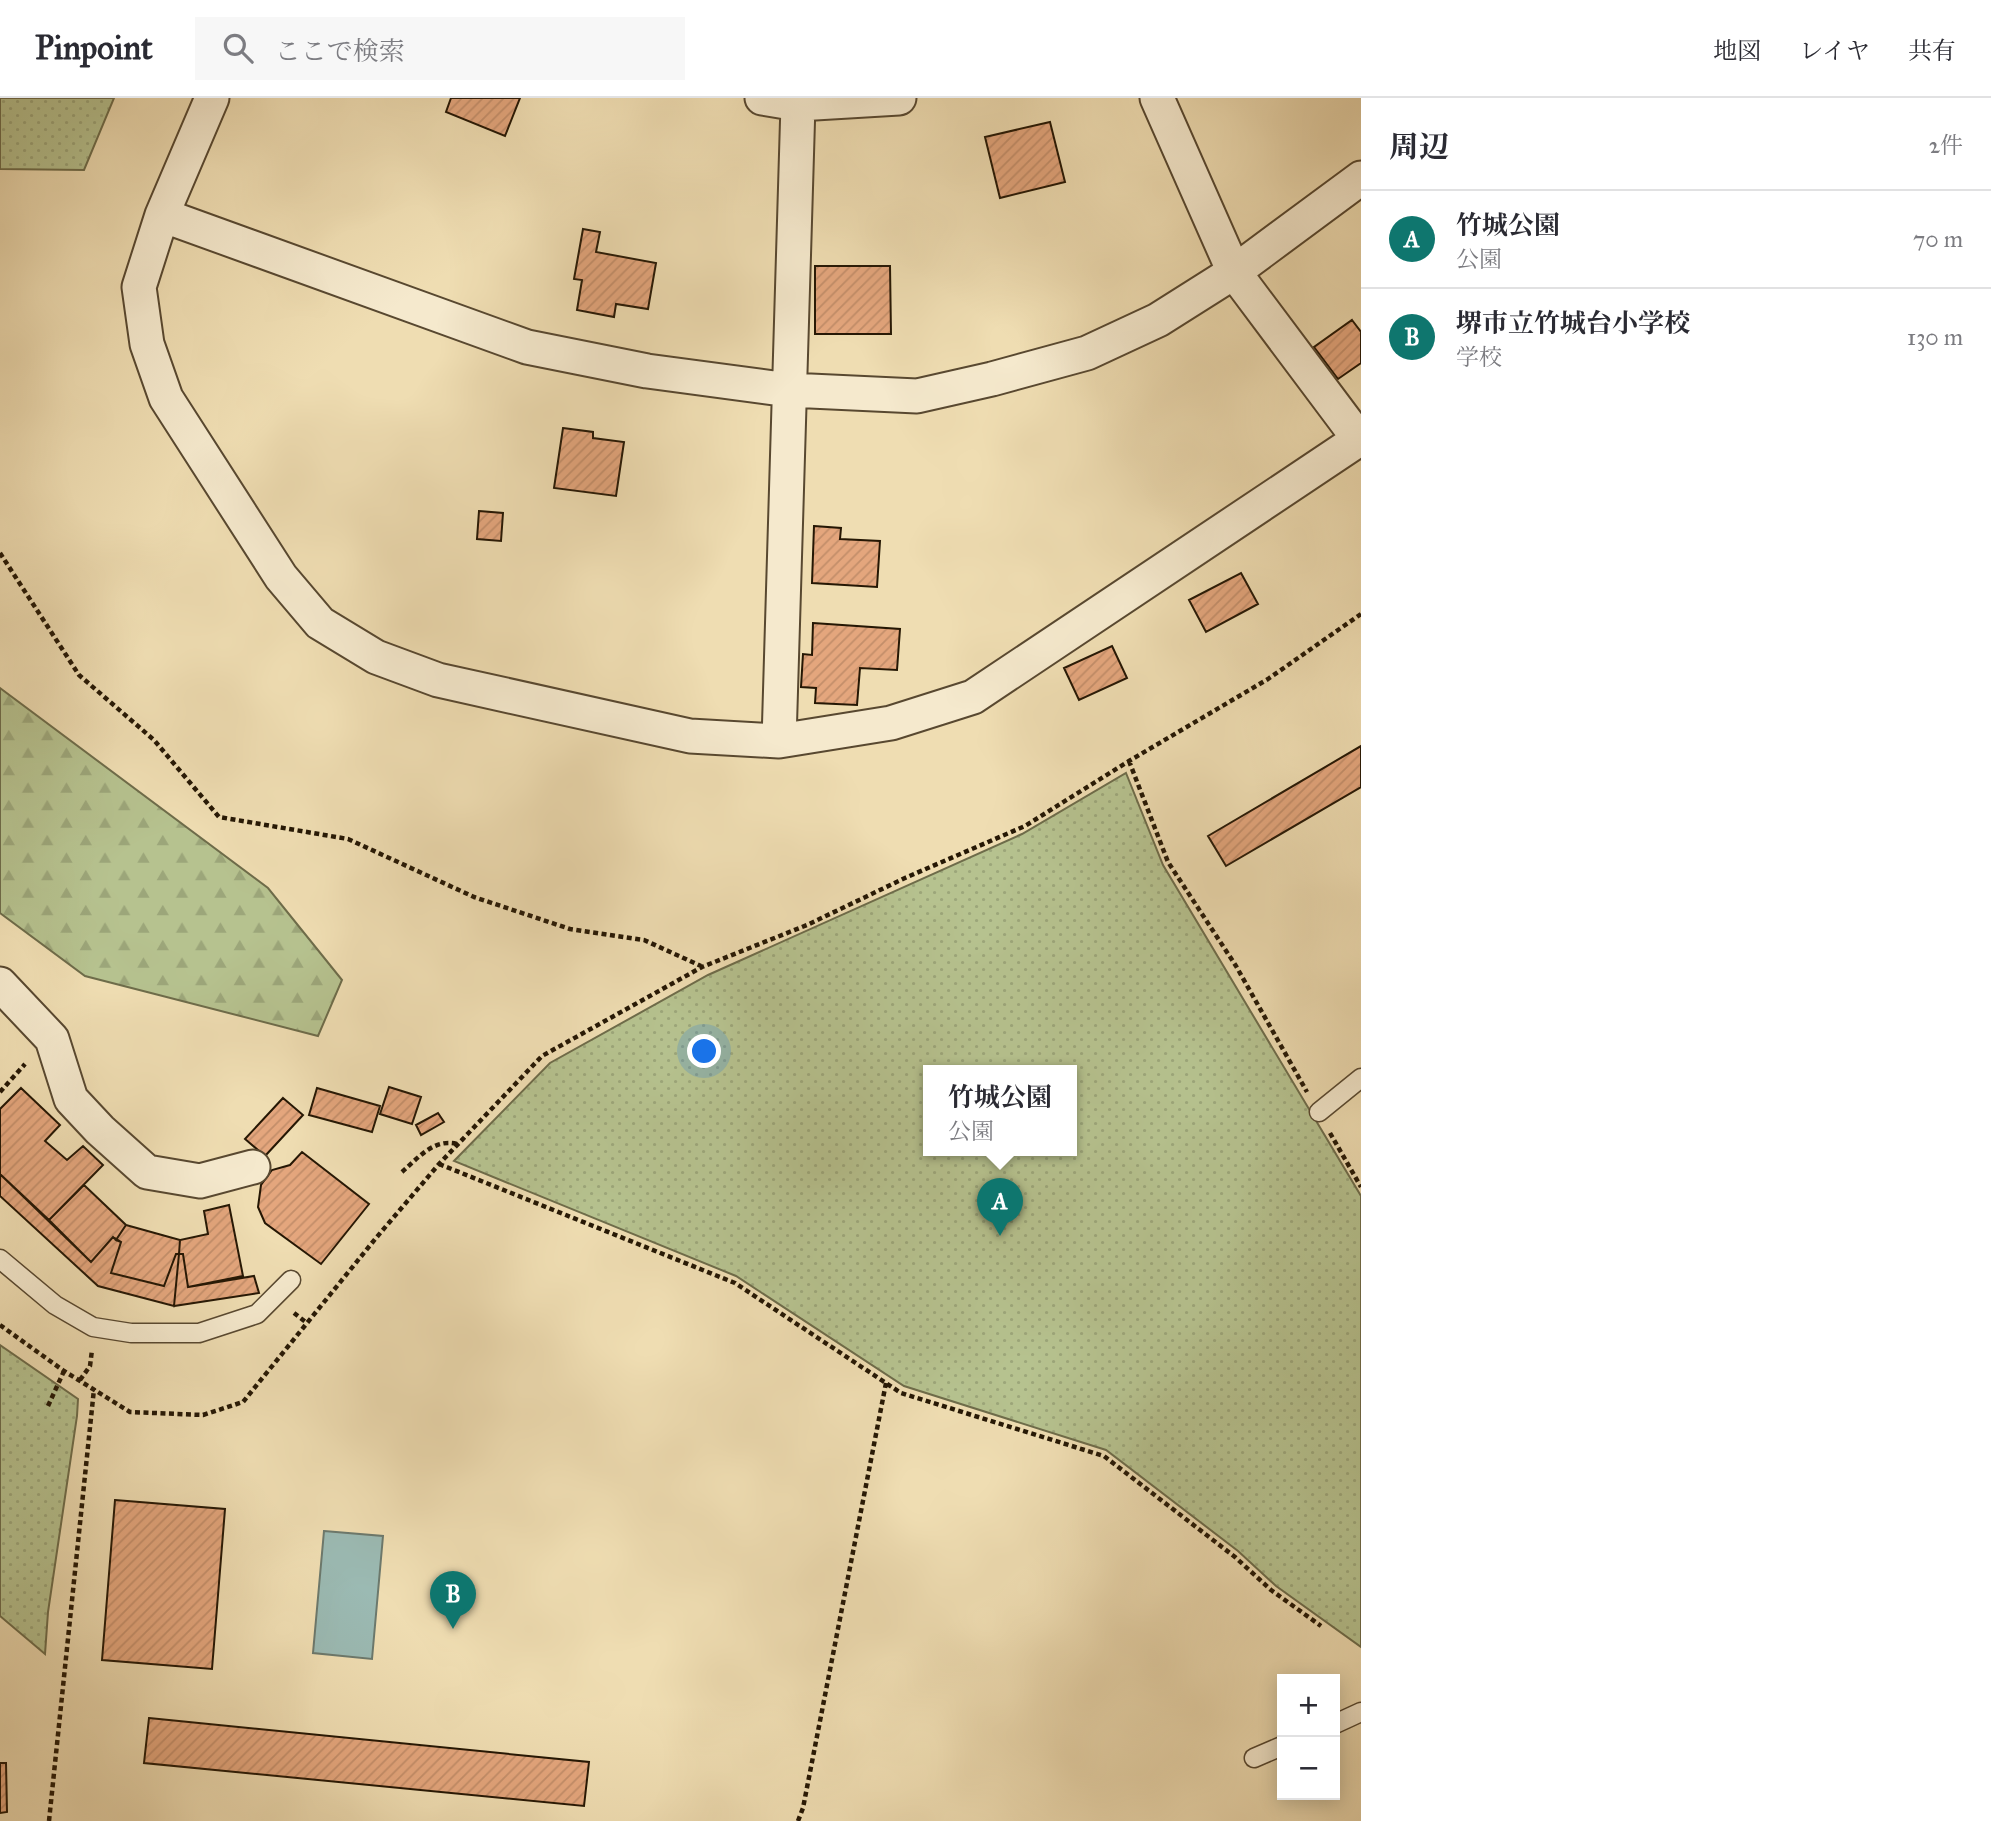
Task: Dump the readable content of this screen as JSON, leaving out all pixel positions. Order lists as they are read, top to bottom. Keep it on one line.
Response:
{"page":{"header":"Pinpoint","search":"ここで検索","nav":["地図","レイヤ","共有"],"heading":["周辺","2件"],"list":[{"mark":"A","name":"竹城公園","note":"公園","value":"70 m"},{"mark":"B","name":"堺市立竹城台小学校","note":"学校","value":"130 m"}],"popup":["竹城公園","公園"],"pins":["A","B"],"map_buttons":["+","−"]}}
